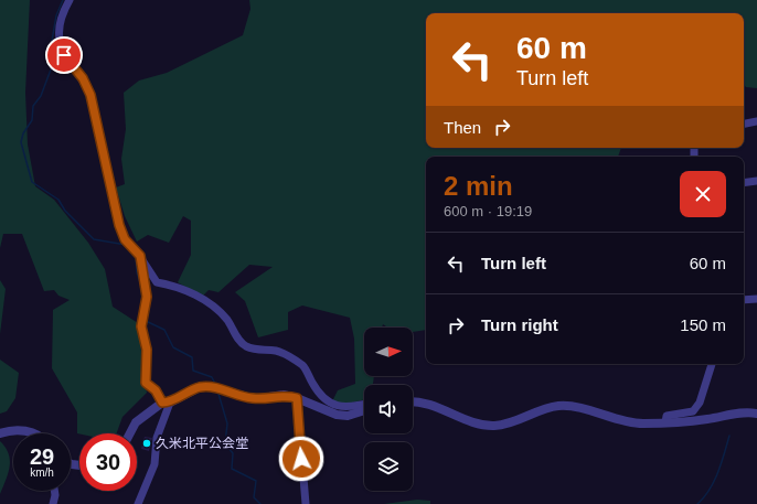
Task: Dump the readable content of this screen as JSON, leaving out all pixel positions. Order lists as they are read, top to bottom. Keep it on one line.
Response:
{"places":["久米北平公会堂"],"north":"right","page":{"turn":["60 m","Turn left"],"then":"Then","heading":["2 min","600 m · 19:19"],"list":[{"name":"Turn left","value":"60 m"},{"name":"Turn right","value":"150 m"}],"speed":"29 km/h","limit":"30"}}
